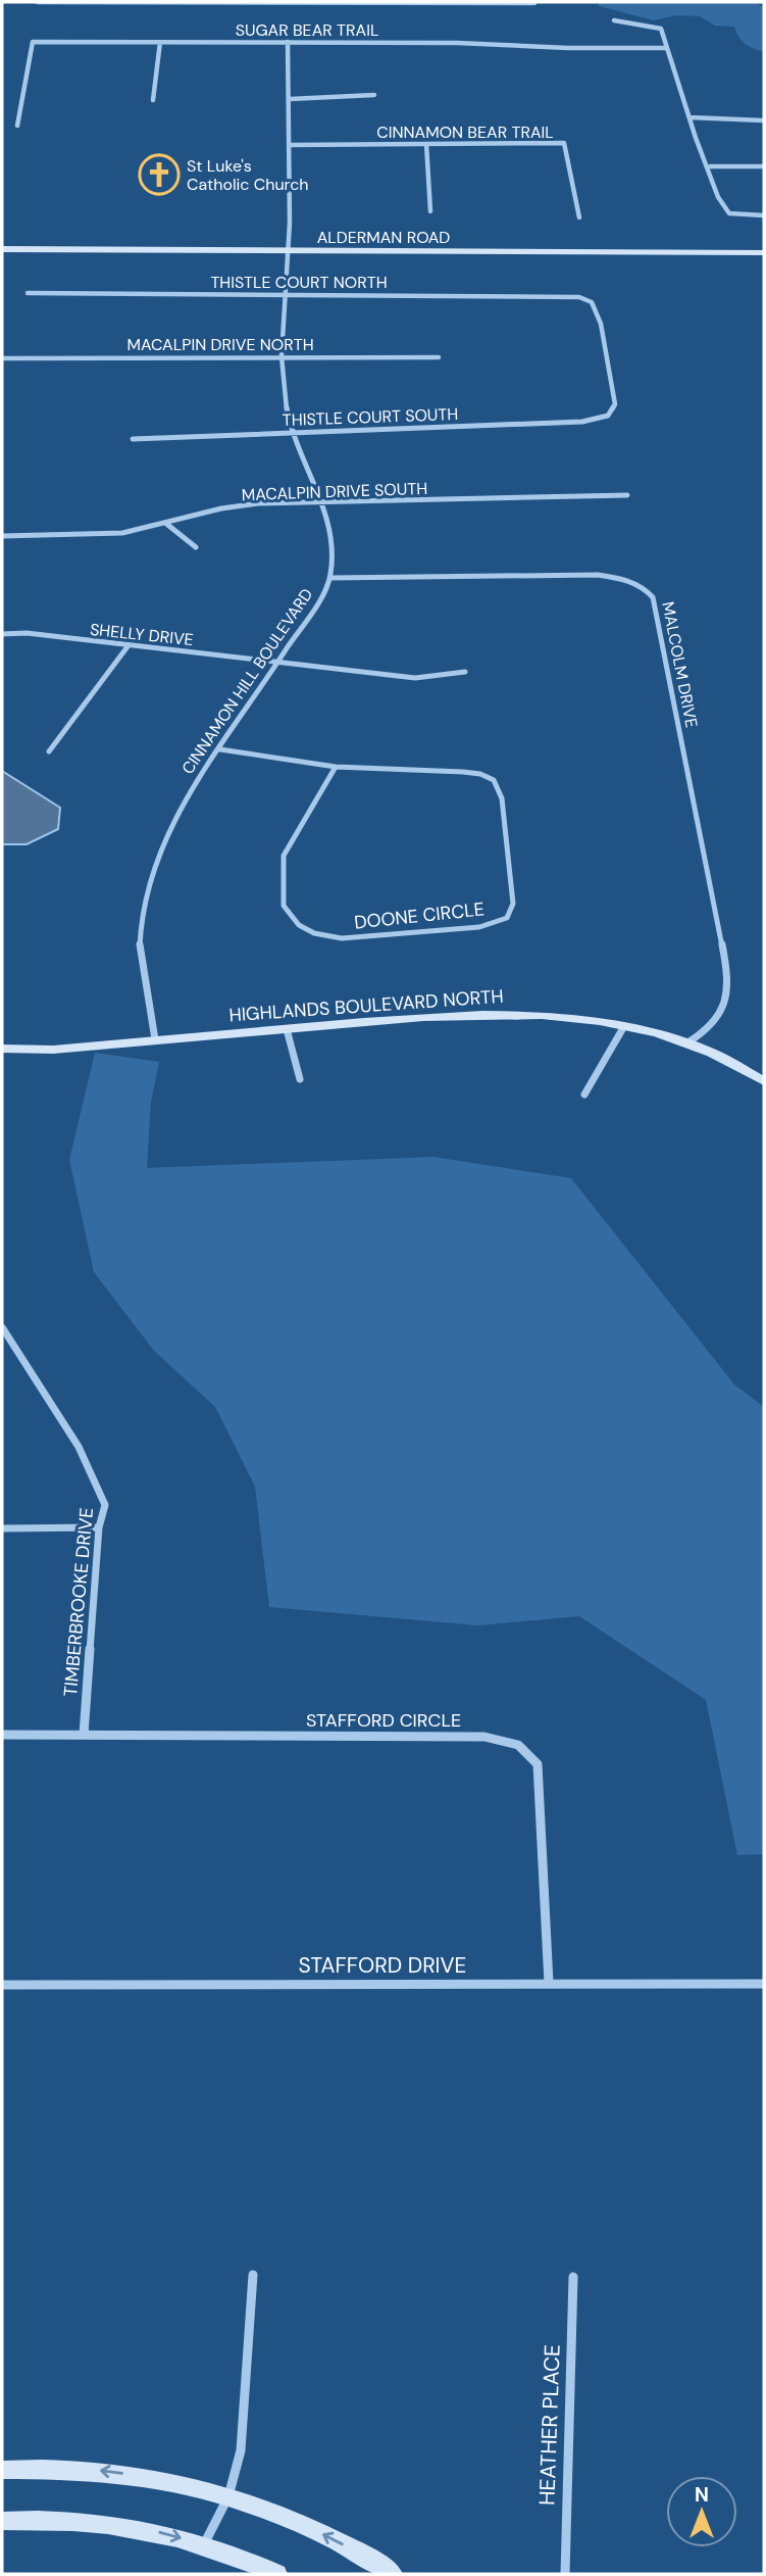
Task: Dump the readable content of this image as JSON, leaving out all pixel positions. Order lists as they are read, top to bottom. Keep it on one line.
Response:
{"streets":{"street":["SUGAR BEAR TRAIL","CINNAMON BEAR TRAIL","ALDERMAN ROAD","THISTLE COURT NORTH","MACALPIN DRIVE NORTH","THISTLE COURT SOUTH","MACALPIN DRIVE SOUTH","SHELLY DRIVE","MALCOLM DRIVE","CINNAMON HILL BOULEVARD","DOONE CIRCLE","HIGHLANDS BOULEVARD NORTH","TIMBERBROOKE DRIVE","STAFFORD CIRCLE","STAFFORD DRIVE","HEATHER PLACE"]},"crossings":[["SUGAR BEAR TRAIL","CINNAMON HILL BOULEVARD"],["CINNAMON BEAR TRAIL","CINNAMON HILL BOULEVARD"],["ALDERMAN ROAD","CINNAMON HILL BOULEVARD"],["THISTLE COURT NORTH","THISTLE COURT SOUTH"],["THISTLE COURT NORTH","CINNAMON HILL BOULEVARD"],["MACALPIN DRIVE NORTH","CINNAMON HILL BOULEVARD"],["THISTLE COURT SOUTH","CINNAMON HILL BOULEVARD"],["MACALPIN DRIVE SOUTH","CINNAMON HILL BOULEVARD"],["SHELLY DRIVE","CINNAMON HILL BOULEVARD"],["MALCOLM DRIVE","CINNAMON HILL BOULEVARD"],["MALCOLM DRIVE","HIGHLANDS BOULEVARD NORTH"],["CINNAMON HILL BOULEVARD","DOONE CIRCLE"],["CINNAMON HILL BOULEVARD","HIGHLANDS BOULEVARD NORTH"],["TIMBERBROOKE DRIVE","STAFFORD CIRCLE"],["STAFFORD CIRCLE","STAFFORD DRIVE"]],"places":{"church":["St Luke's Catholic Church"]},"north":"top"}
